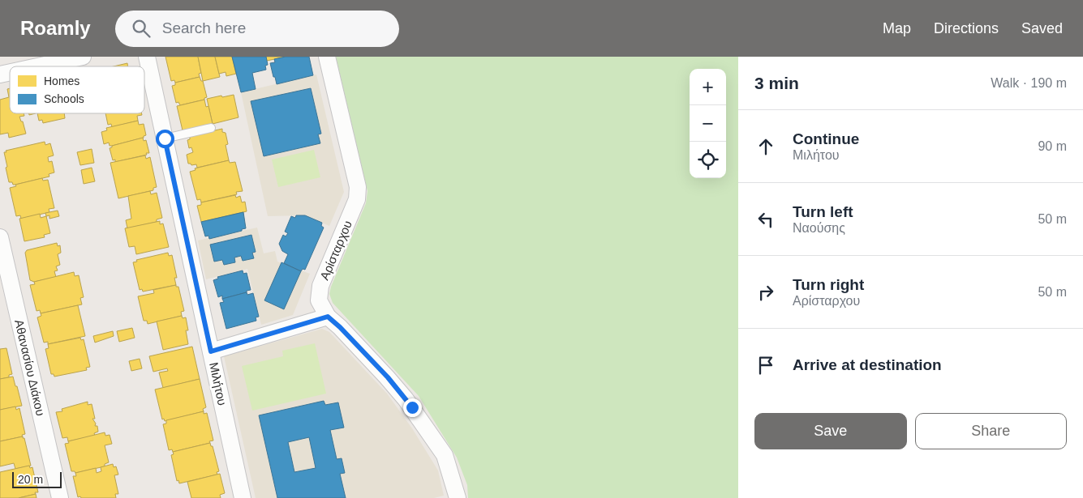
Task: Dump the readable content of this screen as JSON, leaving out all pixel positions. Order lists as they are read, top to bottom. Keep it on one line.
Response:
{"streets":{"street":["Αρίσταρχου","Αθανασίου Διάκου","Μιλήτου"]},"legend":["Homes","Schools"],"scale_bar":"20 m","page":{"header":"Roamly","search":"Search here","nav":["Map","Directions","Saved"],"heading":["3 min","Walk · 190 m"],"map_buttons":["+","−"],"list":[["Continue","Μιλήτου","90 m"],["Turn left","Ναούσης","50 m"],["Turn right","Αρίσταρχου","50 m"],"Arrive at destination"],"buttons":["Save","Share"],"scale":"20 m"}}
